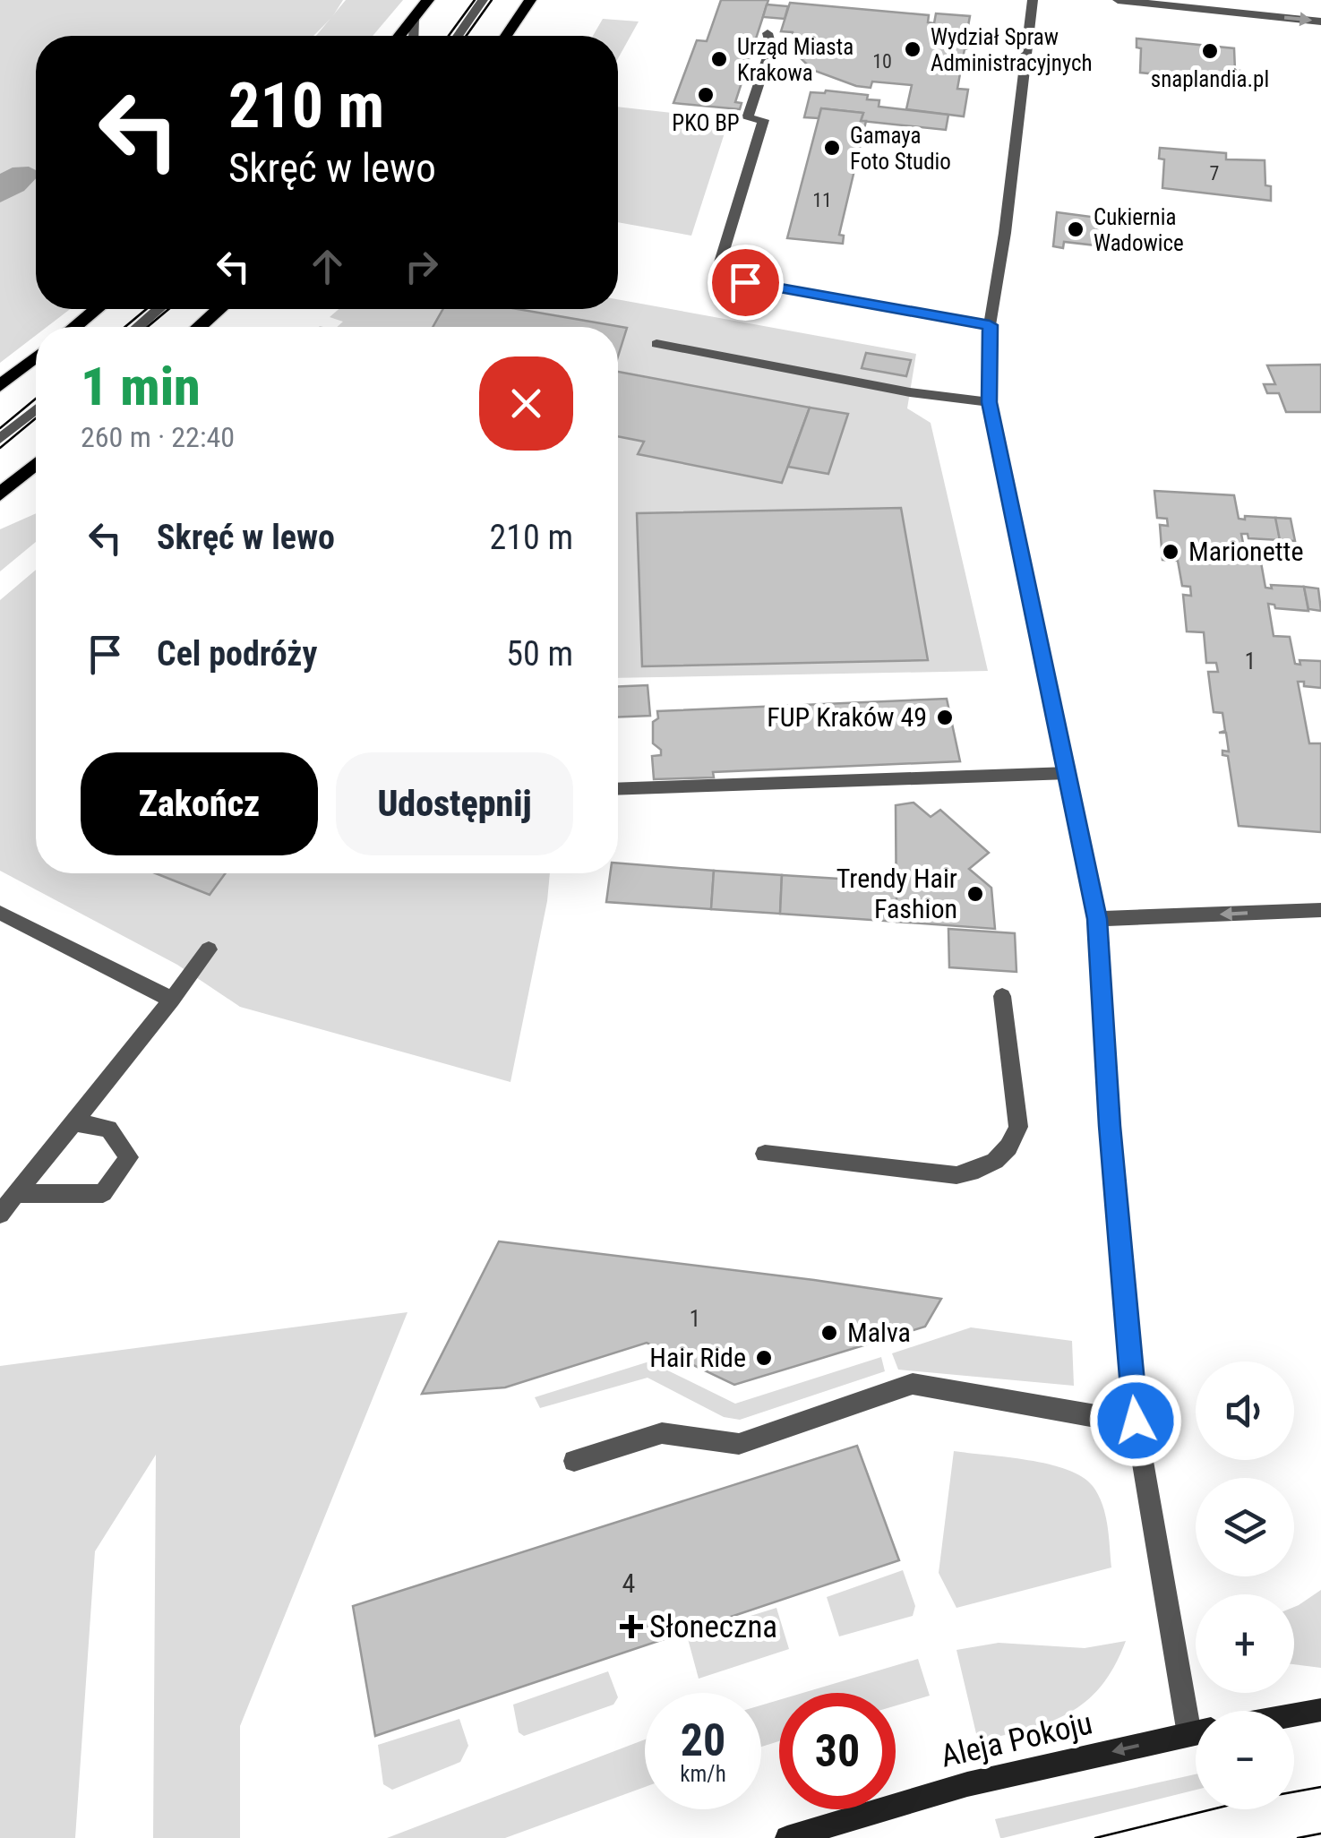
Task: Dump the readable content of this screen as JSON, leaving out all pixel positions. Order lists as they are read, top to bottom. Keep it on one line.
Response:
{"streets":{"main road":["Aleja Pokoju"]},"one_way":["Aleja Pokoju"],"places":{"other":["Wydział Spraw Administracyjnych","snaplandia.pl","Urząd Miasta Krakowa","PKO BP","Gamaya Foto Studio","Cukiernia Wadowice","Marionette","FUP Kraków 49","Trendy Hair Fashion","Malva","Hair Ride"],"health":["Słoneczna"]},"house_numbers":["10","7","11","1","1","4"],"page":{"turn":["210 m","Skręć w lewo"],"heading":["1 min","260 m · 22:40"],"list":[{"name":"Skręć w lewo","value":"210 m"},{"name":"Cel podróży","value":"50 m"}],"buttons":["Zakończ","Udostępnij"],"map_buttons":["+","−"],"speed":"20 km/h","limit":"30"}}
